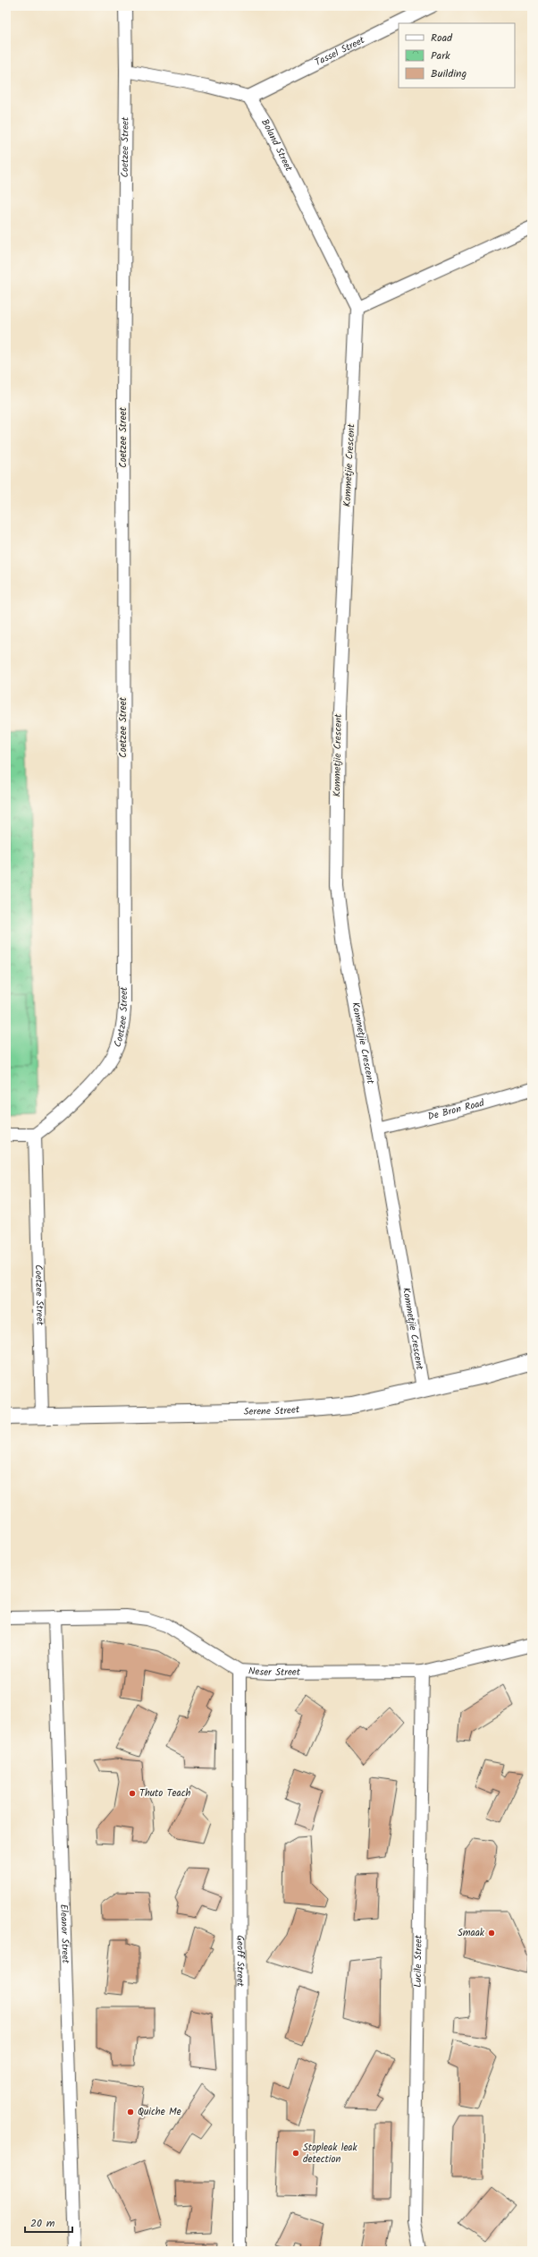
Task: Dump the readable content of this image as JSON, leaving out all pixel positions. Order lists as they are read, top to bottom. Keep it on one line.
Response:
{"streets":{"street":["Tassel Street","Boland Street","Coetzee Street","Kommetjie Crescent","De Bron Road","Serene Street","Neser Street","Eleanor Street","Geoff Street","Lucile Street"]},"crossings":[["Tassel Street","Boland Street"],["Boland Street","Kommetjie Crescent"],["Coetzee Street","Serene Street"],["Kommetjie Crescent","De Bron Road"],["Kommetjie Crescent","Serene Street"],["Neser Street","Eleanor Street"],["Neser Street","Geoff Street"],["Neser Street","Lucile Street"]],"places":["Thuto Teach","Smaak","Quiche Me","Stopleak leak detection"],"legend":["Road","Park","Building"],"scale_bar":"20 m"}
